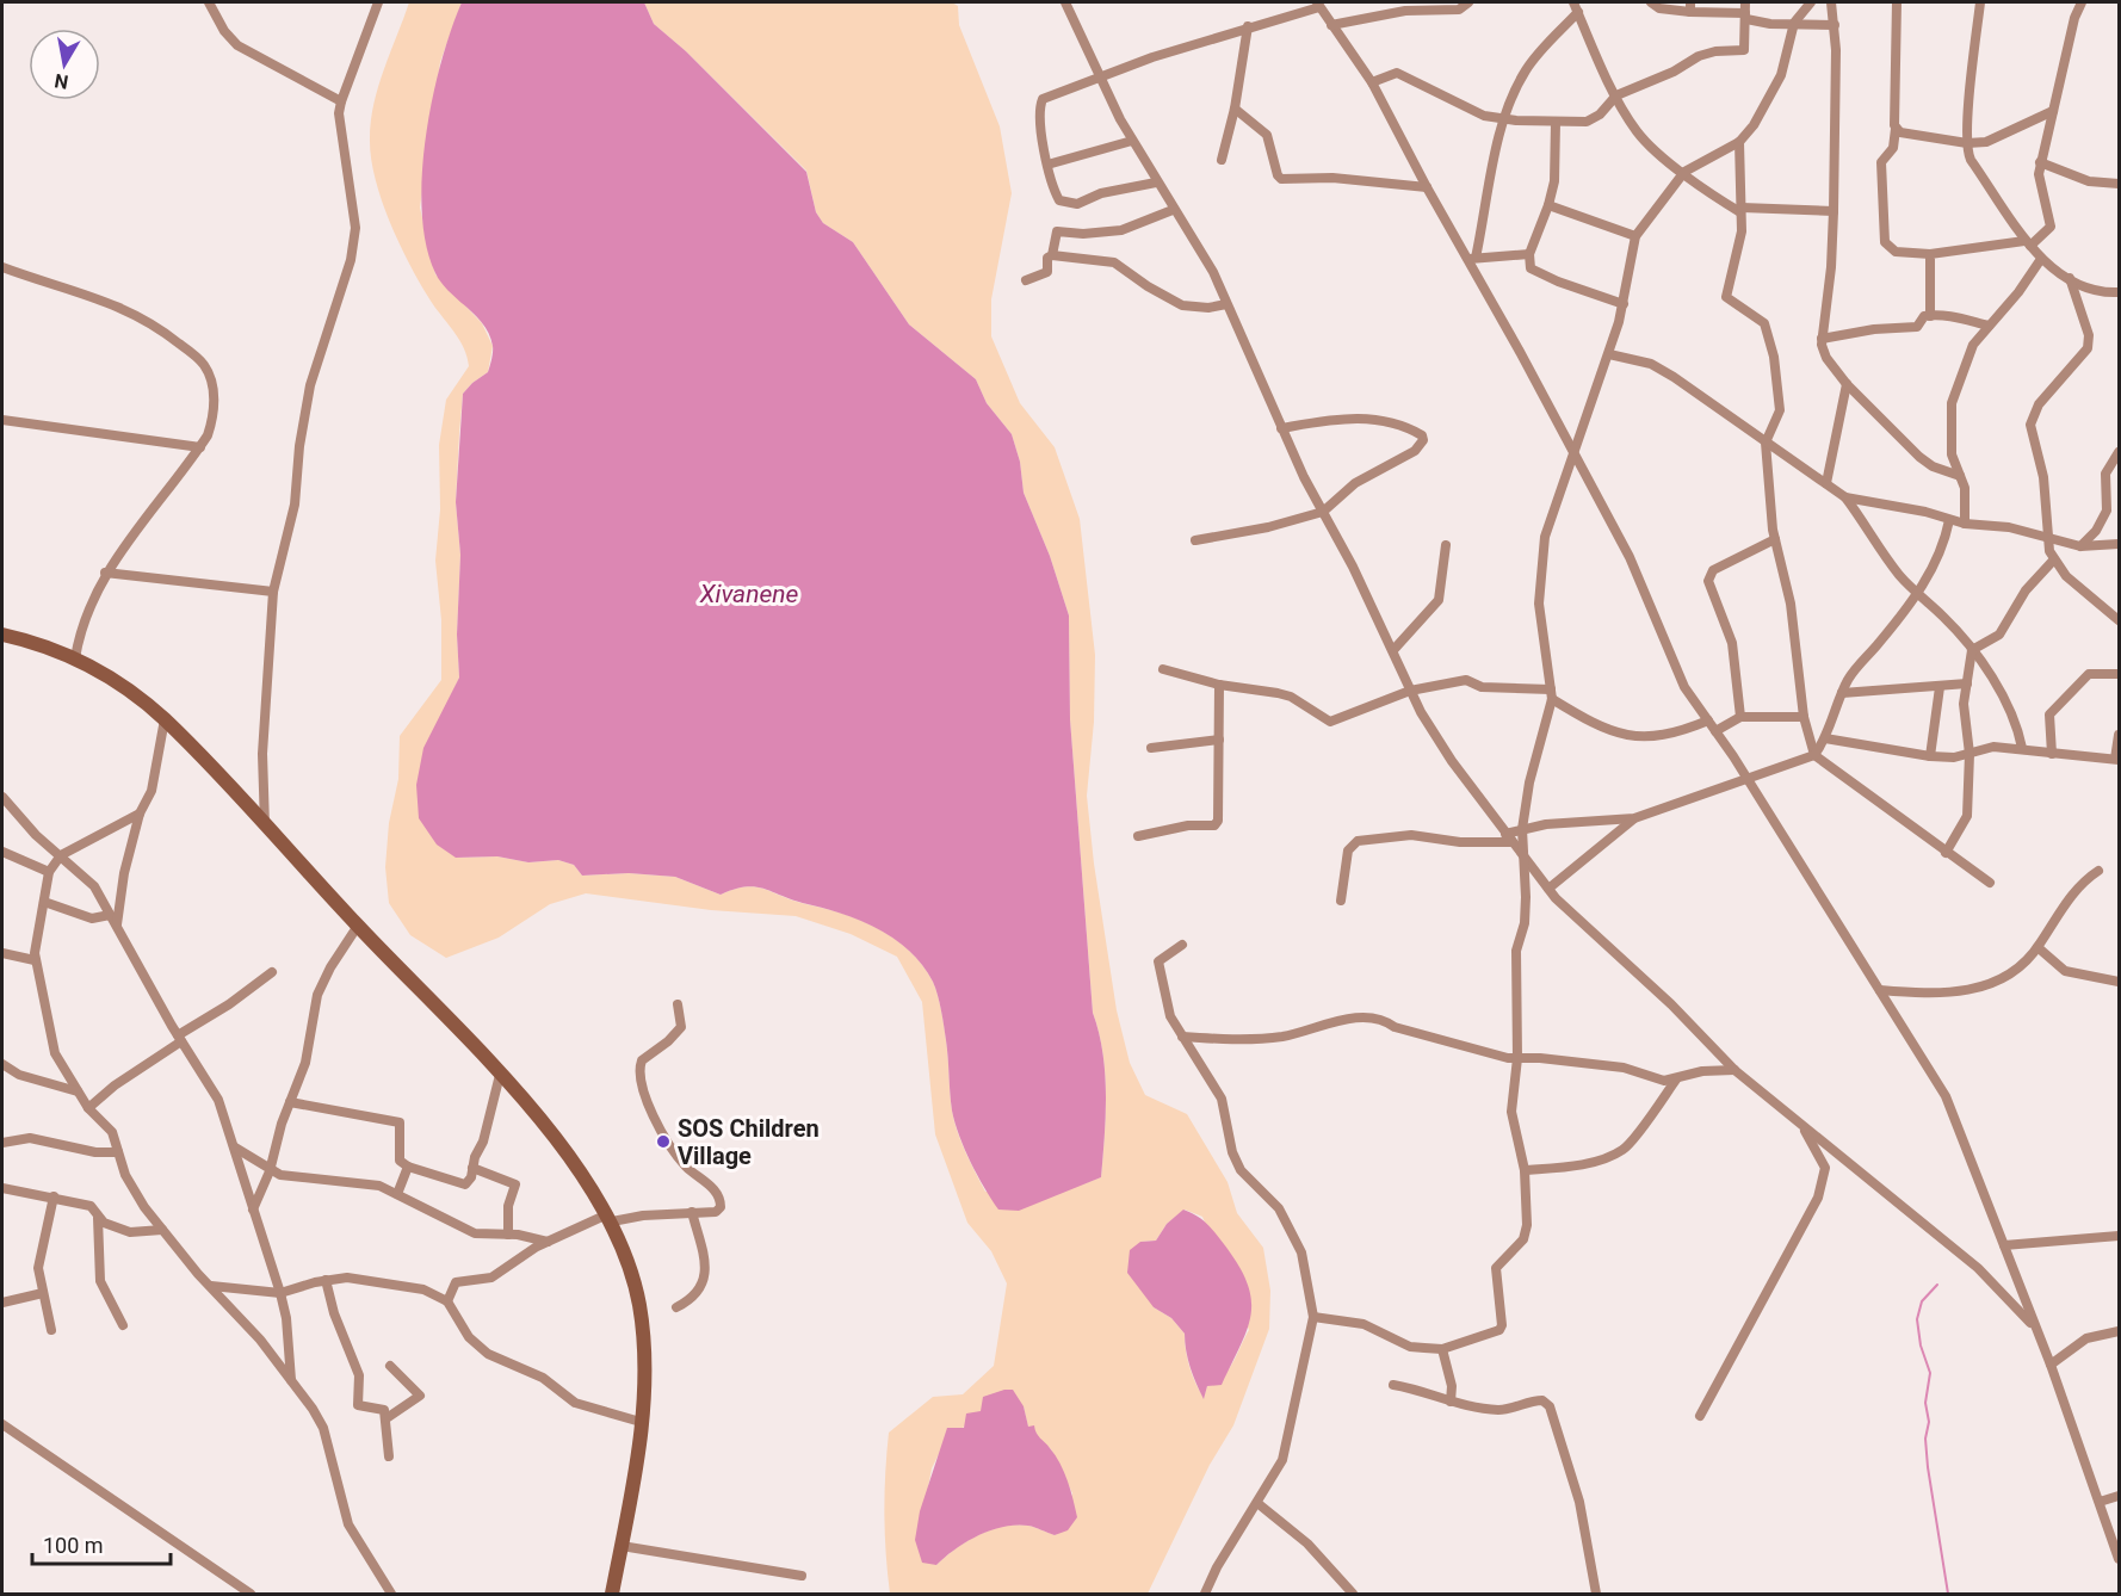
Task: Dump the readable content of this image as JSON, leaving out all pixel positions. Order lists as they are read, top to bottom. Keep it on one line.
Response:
{"water":["Xivanene"],"places":["SOS Children Village"],"scale_bar":"100 m","north":"bottom"}
